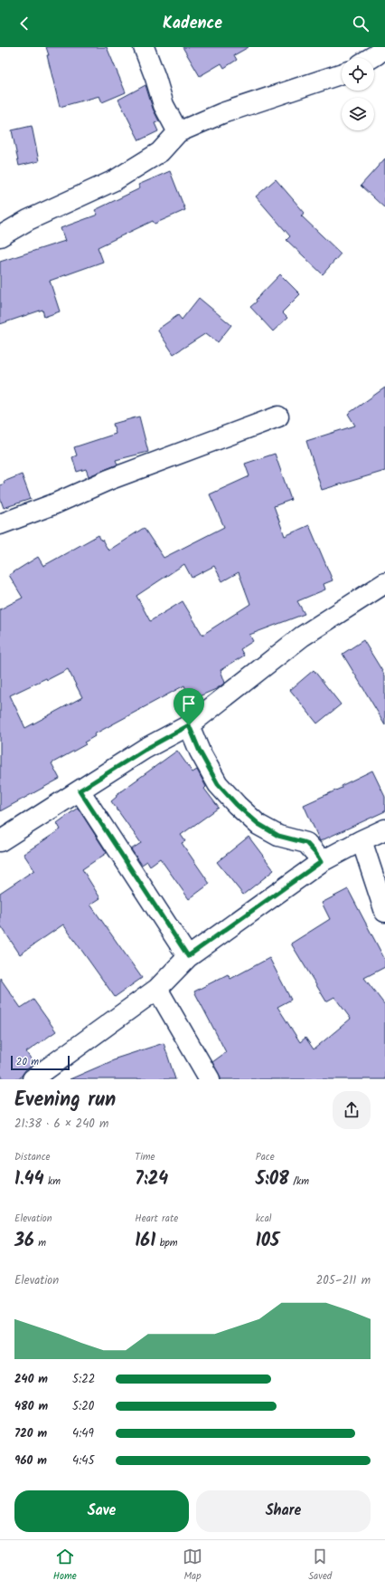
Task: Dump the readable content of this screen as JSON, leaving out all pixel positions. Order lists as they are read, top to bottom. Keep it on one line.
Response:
{"scale_bar":"20 m","page":{"header":"Kadence","scale":"20 m","heading":["Evening run","21:38 · 6 × 240 m"],"stats":[["Distance","1.44 km"],["Time","7:24"],["Pace","5:08 /km"],["Elevation","36 m"],["Heart rate","161 bpm"],["kcal","105"]],"chart":["Elevation","205–211 m"],"list":[{"name":"240 m","note":"5:22"},{"name":"480 m","note":"5:20"},{"name":"720 m","note":"4:49"},{"name":"960 m","note":"4:45"}],"buttons":["Save","Share"],"tabs":["Home","Map","Saved"]}}
